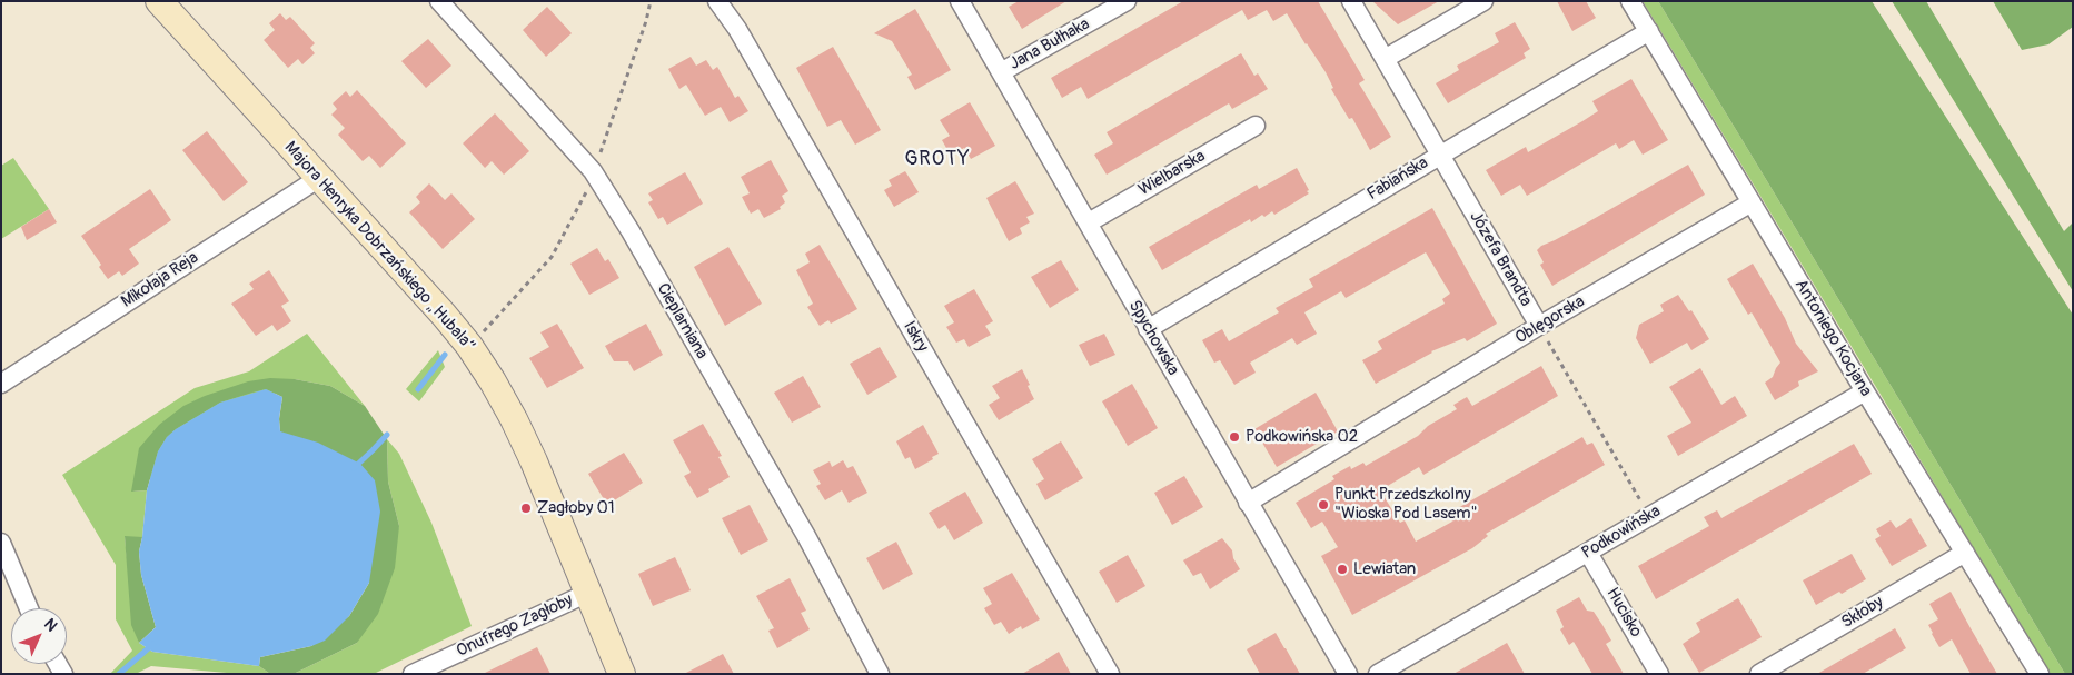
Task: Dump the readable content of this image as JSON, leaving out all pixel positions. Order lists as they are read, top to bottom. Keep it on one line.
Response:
{"streets":{"street":["Jana Bułhaka","Wielbarska","Fabiańska","Majora Henryka Dobrzańskiego „Hubala”","Józefa Brandta","Mikołaja Reja","Oblęgorska","Cieplarniana","Iskry","Spychowska","Antoniego Kocjana","Podkowińska","Hucisko","Skłoby","Onufrego Zagłoby"]},"crossings":[["Jana Bułhaka","Spychowska"],["Wielbarska","Spychowska"],["Fabiańska","Józefa Brandta"],["Fabiańska","Spychowska"],["Fabiańska","Antoniego Kocjana"],["Majora Henryka Dobrzańskiego „Hubala”","Mikołaja Reja"],["Majora Henryka Dobrzańskiego „Hubala”","Onufrego Zagłoby"],["Józefa Brandta","Oblęgorska"],["Józefa Brandta","Podkowińska"],["Oblęgorska","Spychowska"],["Oblęgorska","Antoniego Kocjana"],["Antoniego Kocjana","Podkowińska"],["Antoniego Kocjana","Skłoby"],["Podkowińska","Hucisko"]],"districts":["GROTY"],"places":["Podkowińska 02","Punkt Przedszkolny \"Wioska Pod Lasem\"","Zagłoby 01","Lewiatan"],"north":"top right"}
